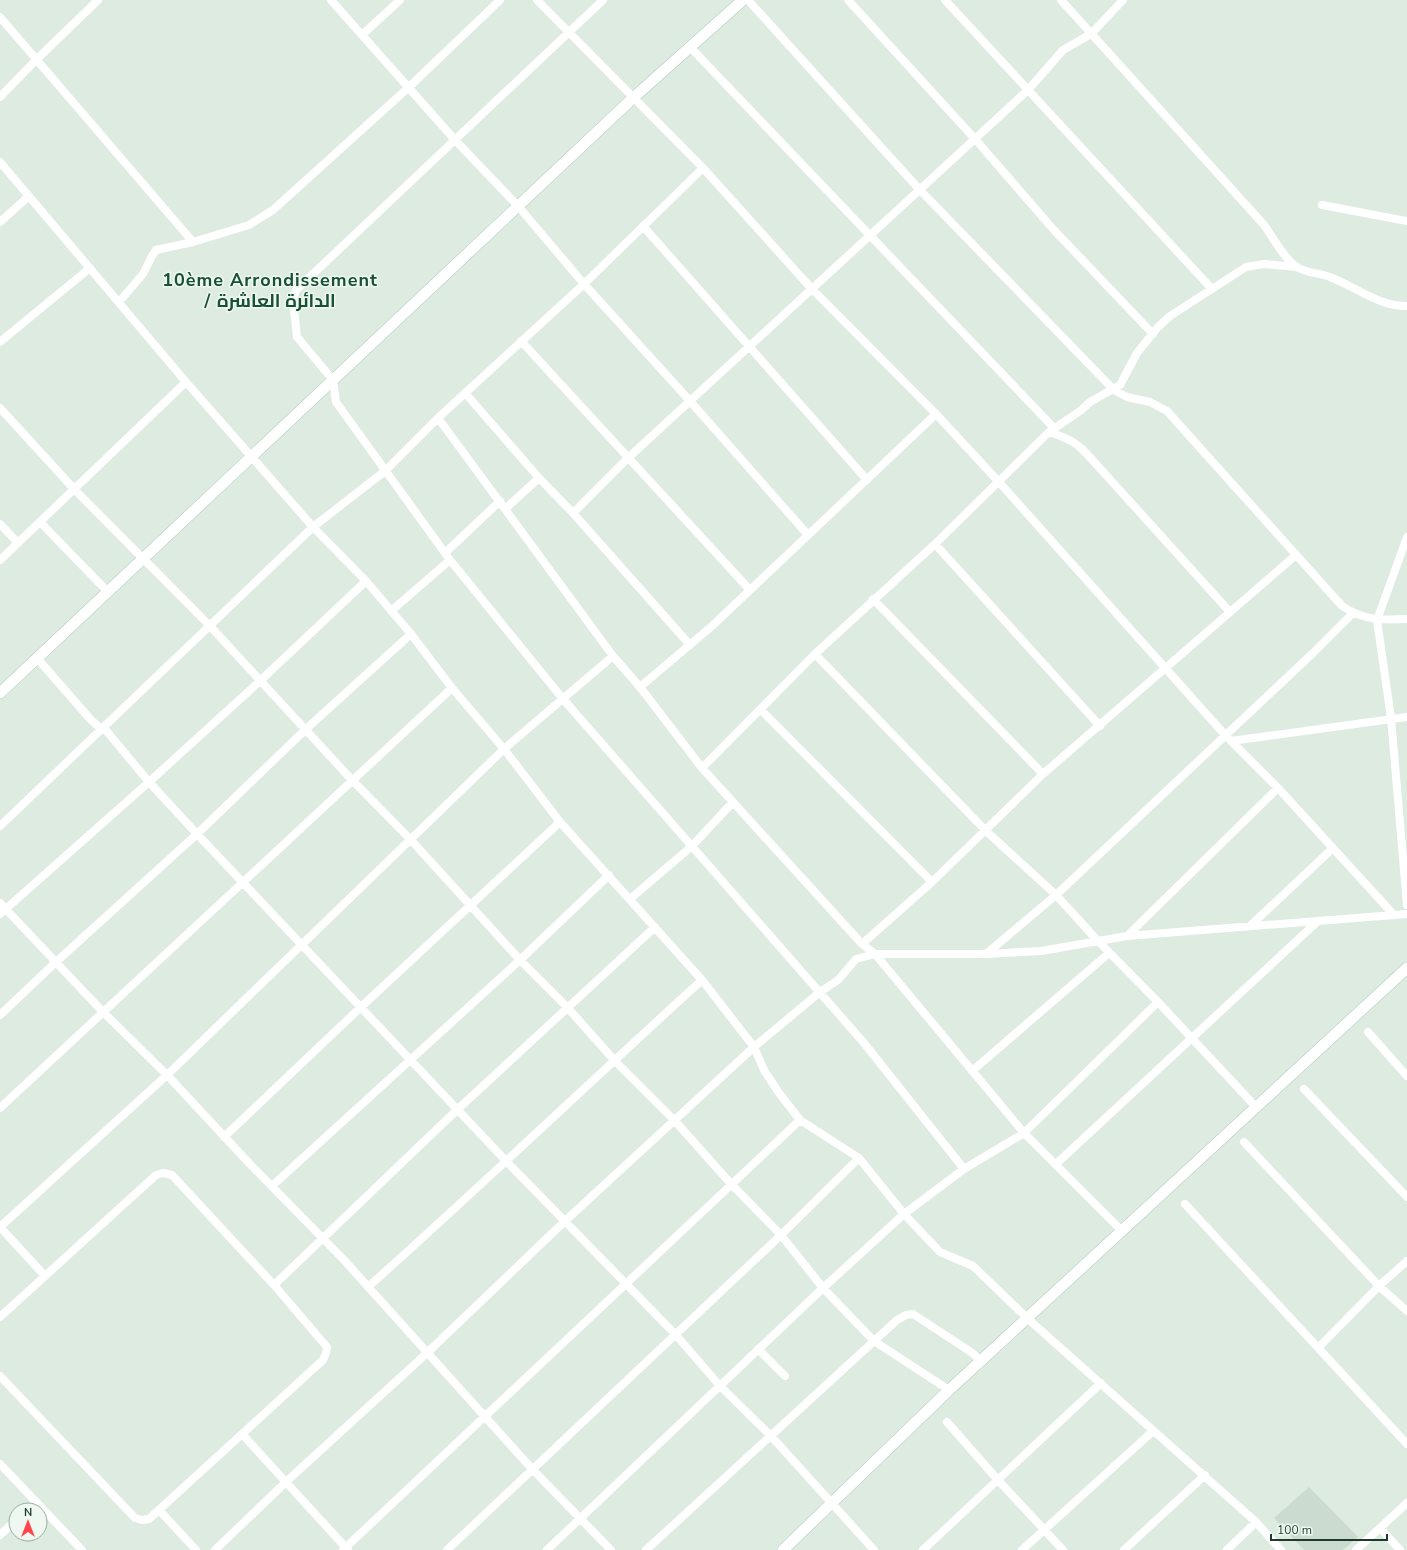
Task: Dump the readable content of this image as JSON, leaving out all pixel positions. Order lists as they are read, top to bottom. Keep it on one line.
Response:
{"districts":["10ème Arrondissement / الدائرة العاشرة"],"scale_bar":"100 m","north":"top"}
